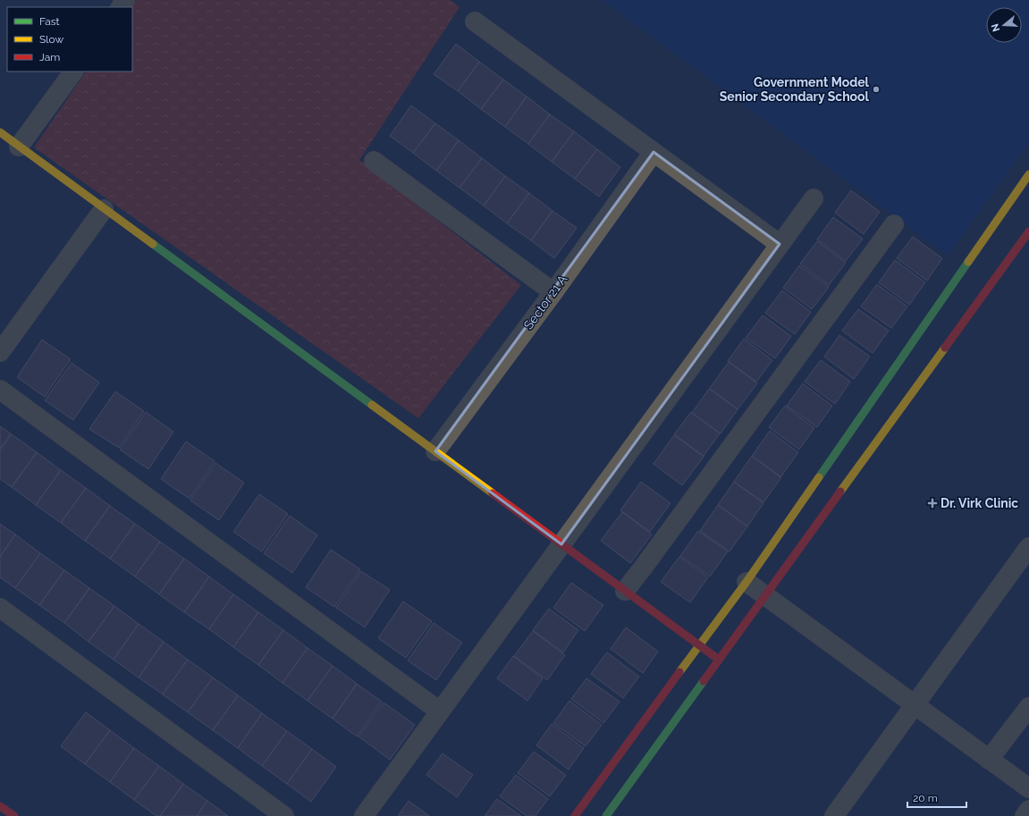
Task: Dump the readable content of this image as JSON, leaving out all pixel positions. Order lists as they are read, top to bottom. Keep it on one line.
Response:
{"streets":{"street":["Sector 21 A"]},"places":{"other":["Government Model Senior Secondary School"],"health":["Dr. Virk Clinic"]},"legend":["Fast","Slow","Jam"],"scale_bar":"20 m","north":"left"}
